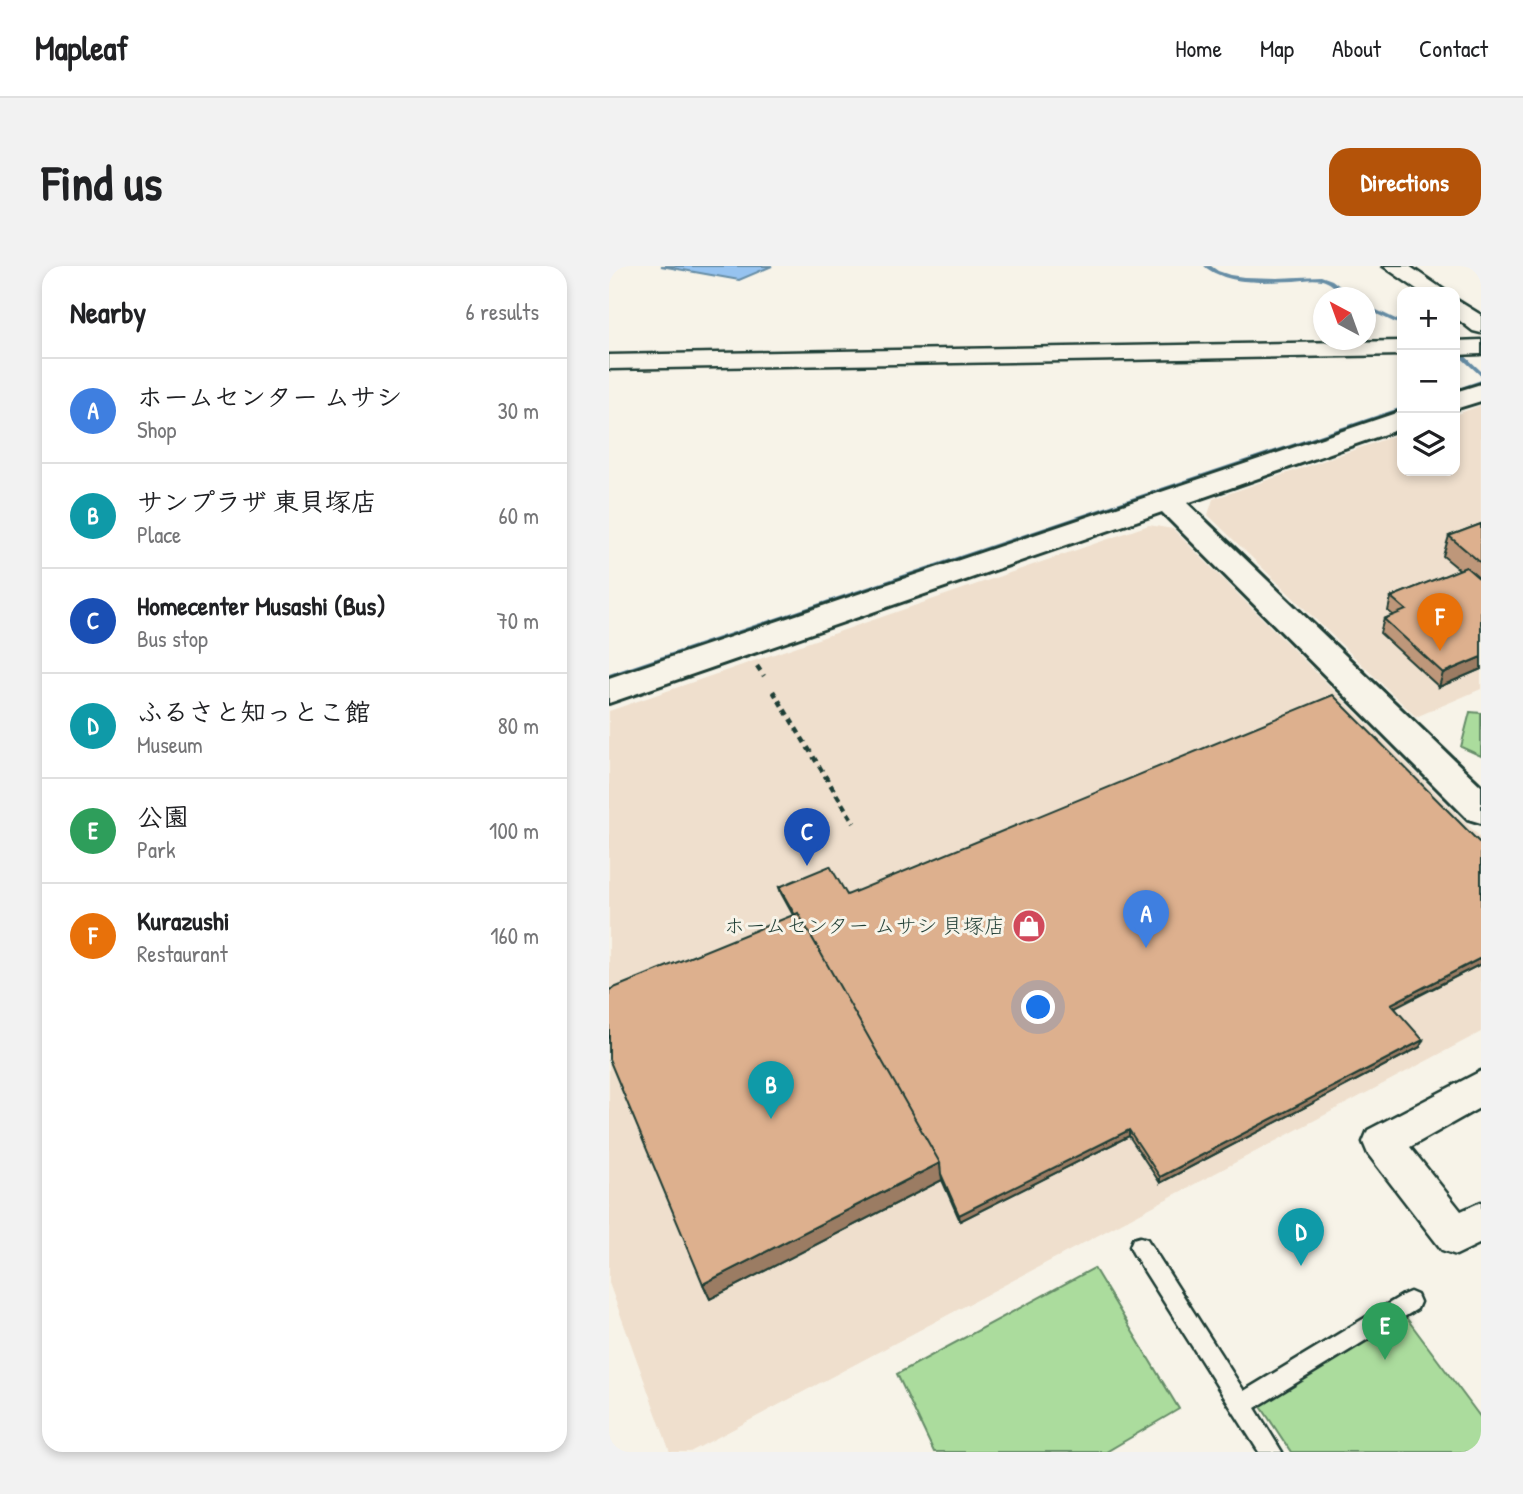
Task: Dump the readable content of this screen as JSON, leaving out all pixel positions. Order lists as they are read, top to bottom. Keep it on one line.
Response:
{"places":{"shop":["ホームセンター ムサシ 貝塚店"]},"north":"top left","page":{"header":"Mapleaf","nav":["Home","Map","About","Contact"],"buttons":"Directions","title":"Find us","heading":["Nearby","6 results"],"map_buttons":["+","−"],"list":[{"mark":"A","name":"ホームセンター ムサシ","note":"Shop","value":"30 m"},{"mark":"B","name":"サンプラザ 東貝塚店","note":"Place","value":"60 m"},{"mark":"C","name":"Homecenter Musashi (Bus)","note":"Bus stop","value":"70 m"},{"mark":"D","name":"ふるさと知っとこ館","note":"Museum","value":"80 m"},{"mark":"E","name":"公園","note":"Park","value":"100 m"},{"mark":"F","name":"Kurazushi","note":"Restaurant","value":"160 m"}],"pins":["F","C","A","B","D","E"]}}
